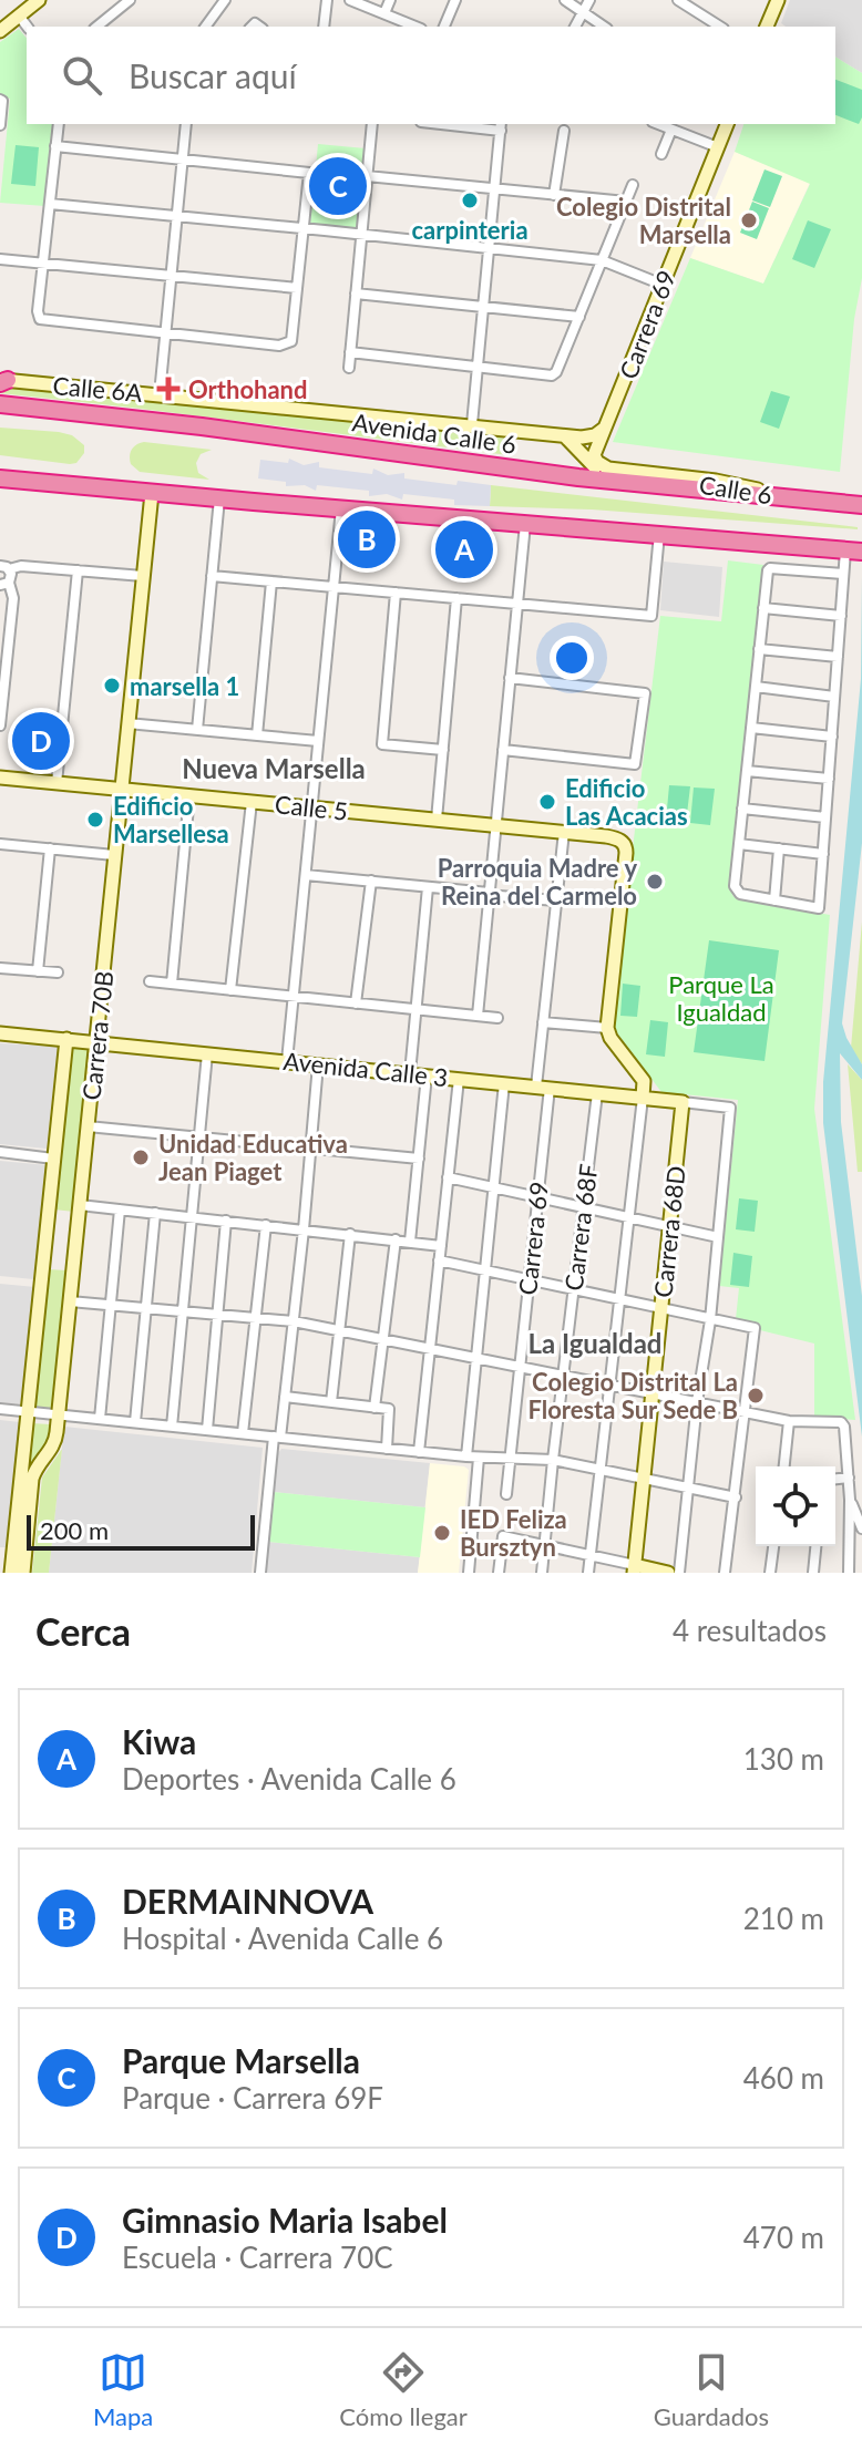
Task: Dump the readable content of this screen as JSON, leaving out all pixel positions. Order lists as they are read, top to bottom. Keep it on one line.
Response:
{"streets":{"highway":["Avenida Calle 6"],"street":["Carrera 69","Calle 6A","Calle 6","Calle 5","Carrera 70B","Avenida Calle 3","Carrera 68F","Carrera 68D"]},"crossings":[["Carrera 69","Calle 6"],["Carrera 69","Calle 5"],["Carrera 69","Avenida Calle 3"],["Calle 6A","Calle 6"],["Avenida Calle 6","Calle 6"],["Calle 5","Carrera 70B"],["Carrera 70B","Avenida Calle 3"],["Avenida Calle 3","Carrera 68F"],["Avenida Calle 3","Carrera 68D"]],"districts":["Nueva Marsella","La Igualdad"],"parks":["Parque La Igualdad"],"places":{"other":["carpinteria","Colegio Distrital Marsella","marsella 1","Edificio Las Acacias","Edificio Marsellesa","Parroquia Madre y Reina del Carmelo","Unidad Educativa Jean Piaget","Colegio Distrital La Floresta Sur Sede B","IED Feliza Bursztyn"],"health":["Orthohand"]},"scale_bar":"200 m","page":{"search":"Buscar aquí","pins":["C","B","A","D"],"scale":"200 m","heading":["Cerca","4 resultados"],"list":[{"mark":"A","name":"Kiwa","note":"Deportes · Avenida Calle 6","value":"130 m"},{"mark":"B","name":"DERMAINNOVA","note":"Hospital · Avenida Calle 6","value":"210 m"},{"mark":"C","name":"Parque Marsella","note":"Parque · Carrera 69F","value":"460 m"},{"mark":"D","name":"Gimnasio Maria Isabel","note":"Escuela · Carrera 70C","value":"470 m"}],"nav":["Mapa","Cómo llegar","Guardados"]}}
